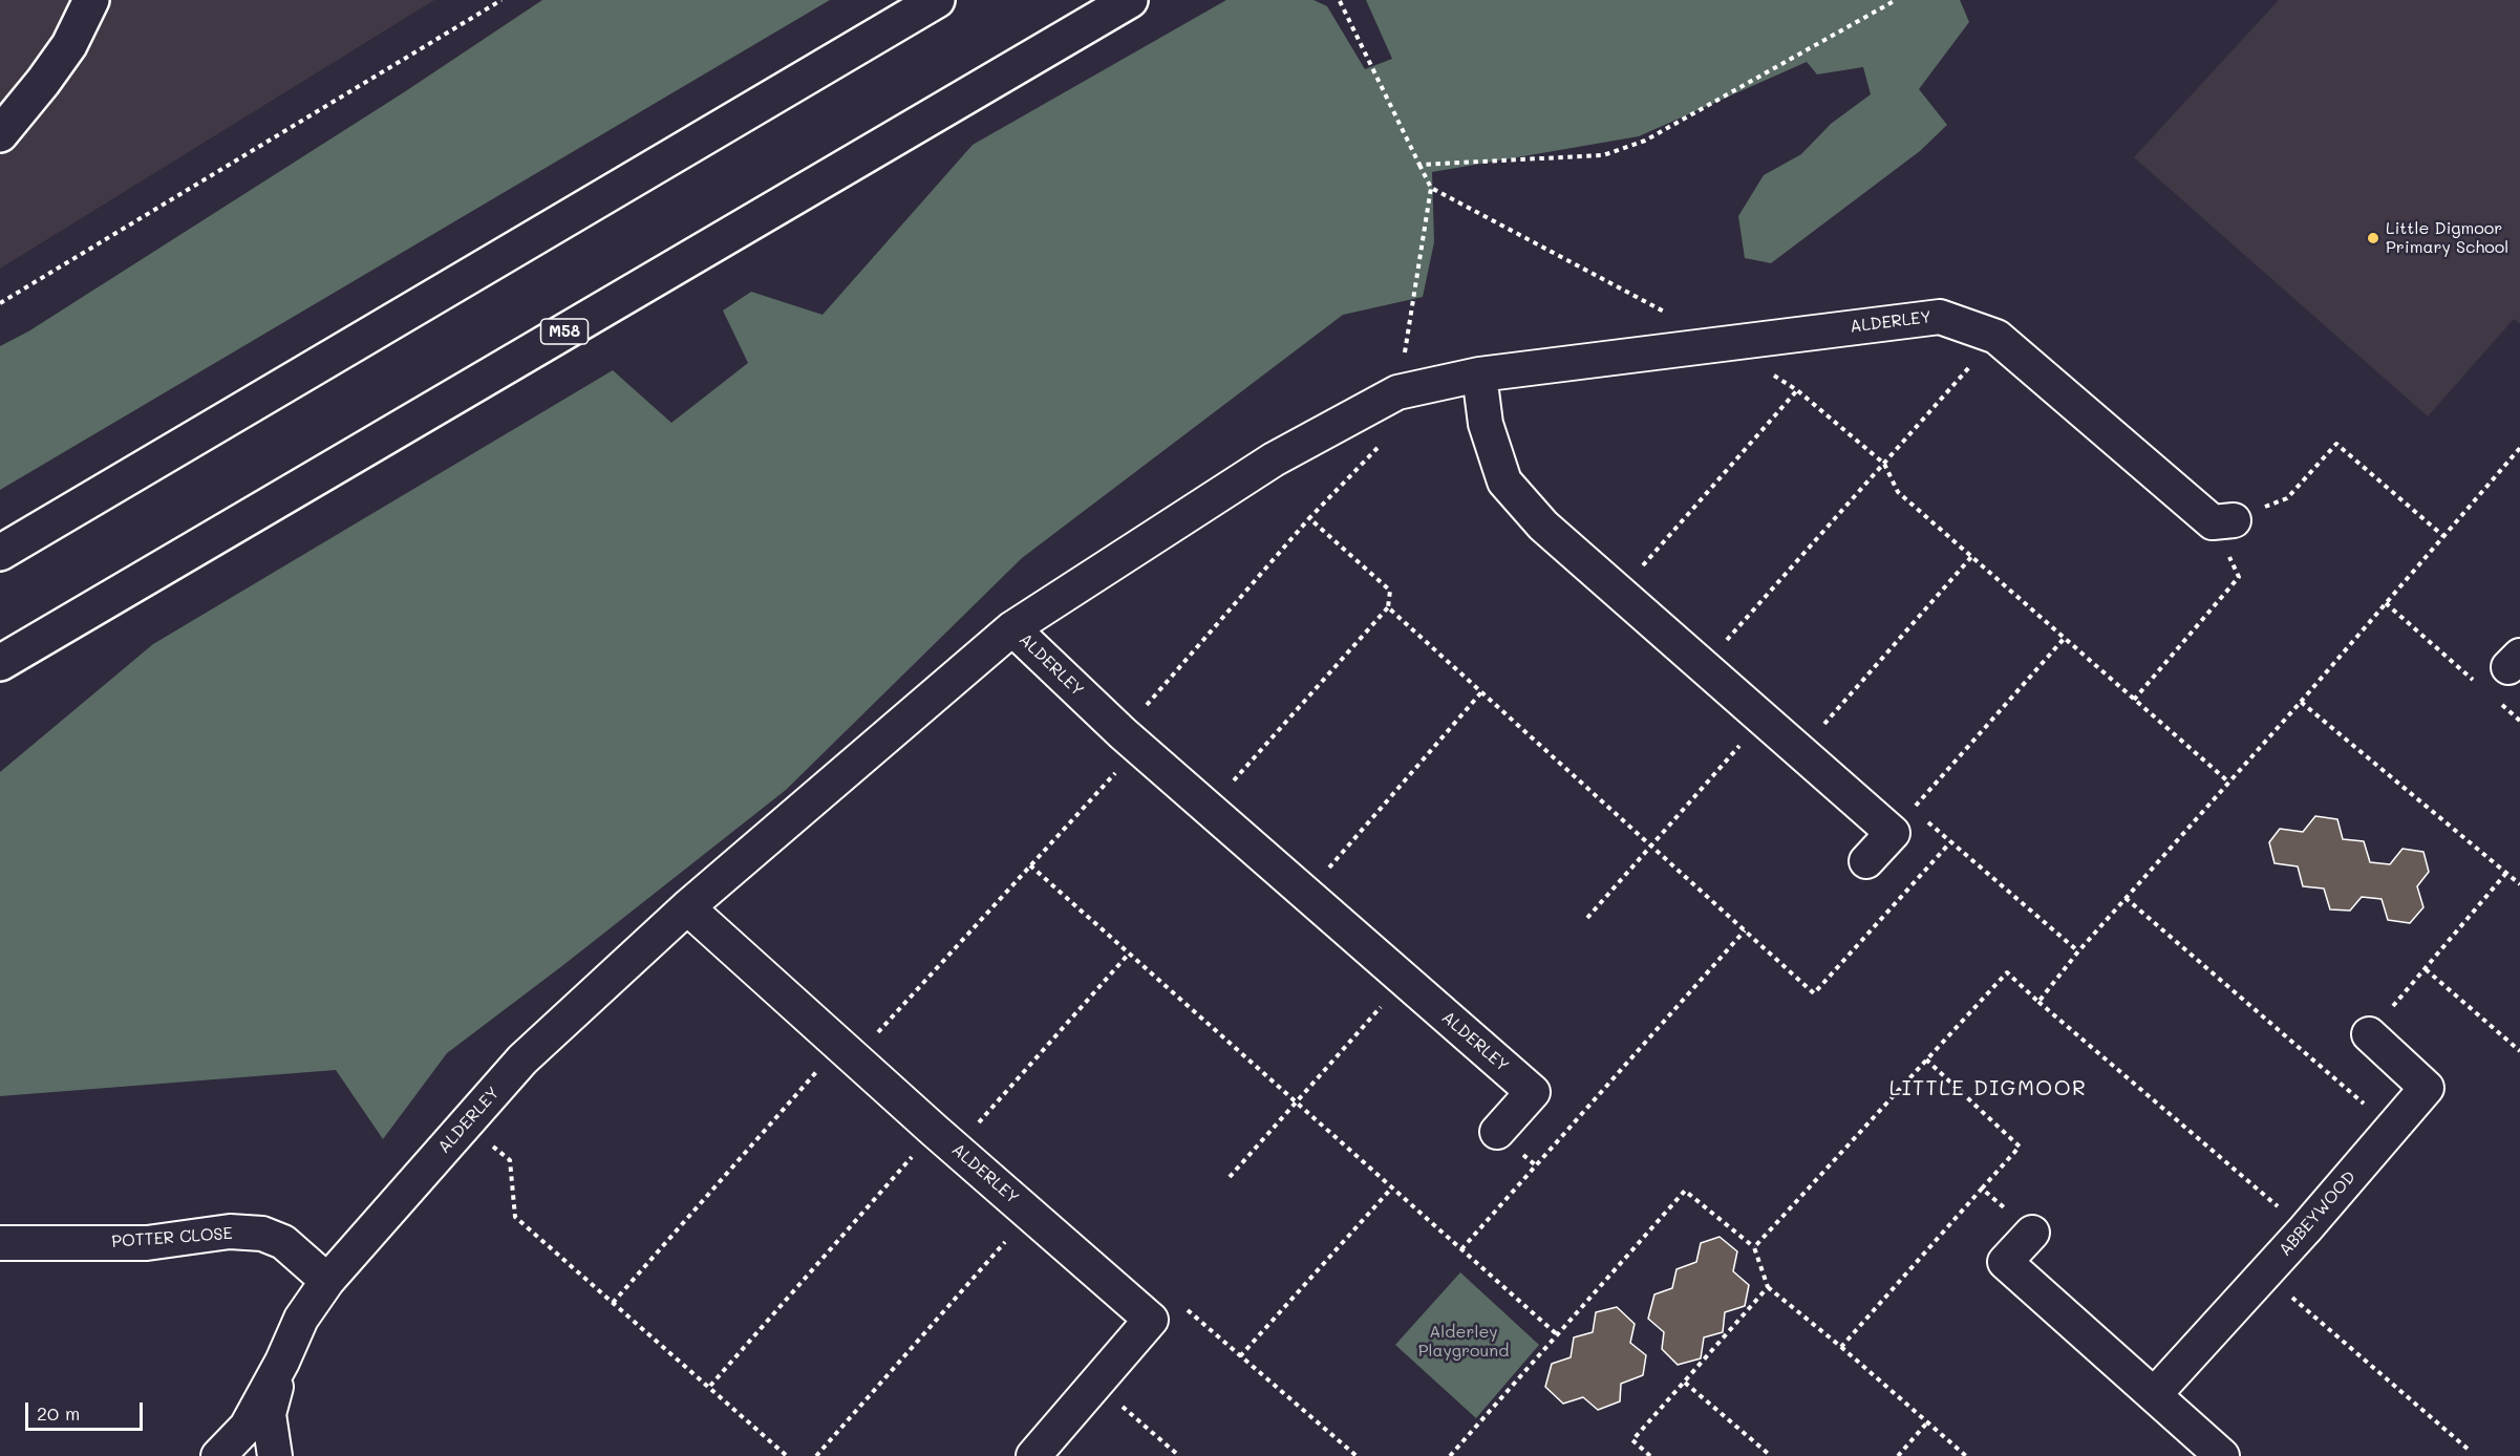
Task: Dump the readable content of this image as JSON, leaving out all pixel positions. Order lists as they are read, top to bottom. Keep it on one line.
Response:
{"streets":{"main road":["M58"],"street":["ALDERLEY","ABBEYWOOD","POTTER CLOSE"]},"crossings":[["ALDERLEY","POTTER CLOSE"]],"districts":["LITTLE DIGMOOR"],"parks":["Alderley Playground"],"places":["Little Digmoor Primary School"],"scale_bar":"20 m"}
